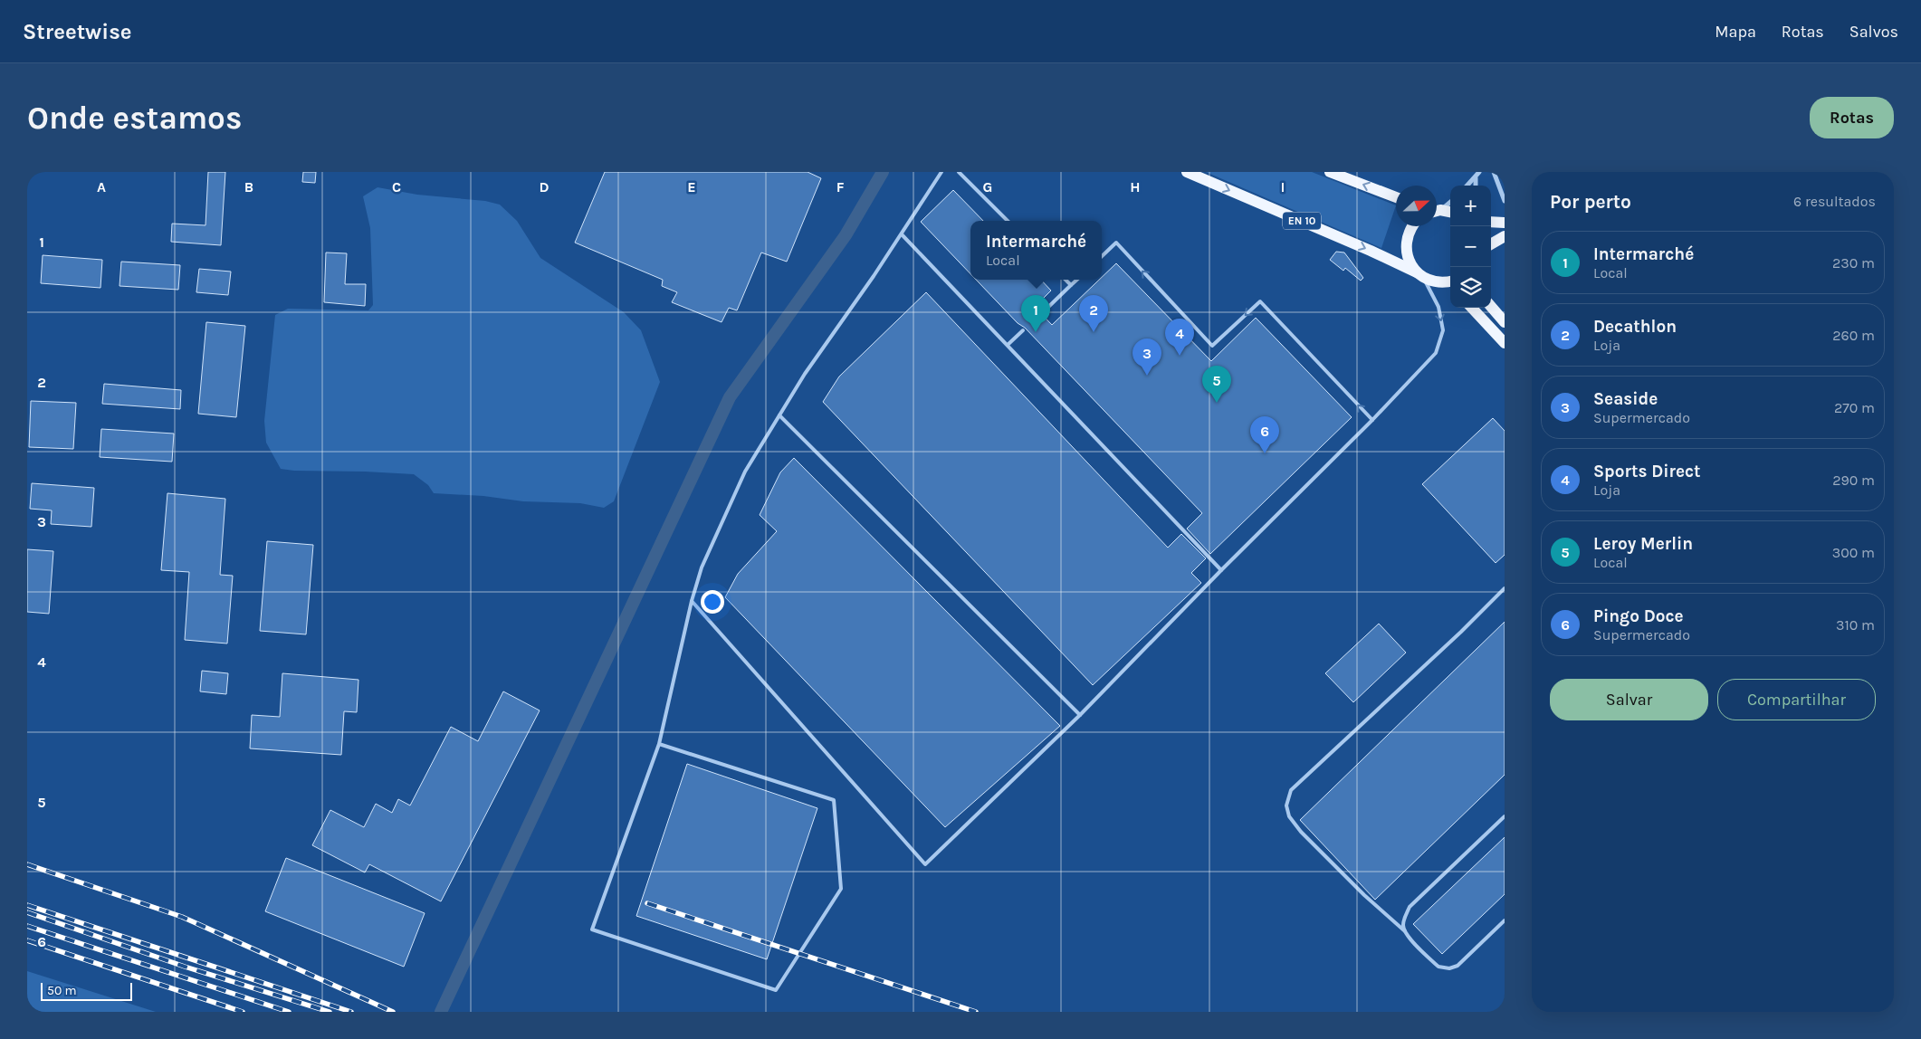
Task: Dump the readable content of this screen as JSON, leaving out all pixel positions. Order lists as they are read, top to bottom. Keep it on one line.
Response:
{"streets":{"main road":["EN 10"]},"scale_bar":"50 m","north":"right","page":{"header":"Streetwise","nav":["Mapa","Rotas","Salvos"],"buttons":["Rotas",["Salvar","Compartilhar"]],"title":"Onde estamos","heading":["Por perto","6 resultados"],"map_buttons":["+","−"],"popup":["Intermarché","Local"],"list":[{"mark":"1","name":"Intermarché","note":"Local","value":"230 m"},{"mark":"2","name":"Decathlon","note":"Loja","value":"260 m"},{"mark":"3","name":"Seaside","note":"Supermercado","value":"270 m"},{"mark":"4","name":"Sports Direct","note":"Loja","value":"290 m"},{"mark":"5","name":"Leroy Merlin","note":"Local","value":"300 m"},{"mark":"6","name":"Pingo Doce","note":"Supermercado","value":"310 m"}],"pins":["1","2","4","3","5","6"],"scale":"50 m"},"grid":{"columns":["A","B","C","D","E","F","G","H","I"],"rows":["1","2","3","4","5","6"]}}
